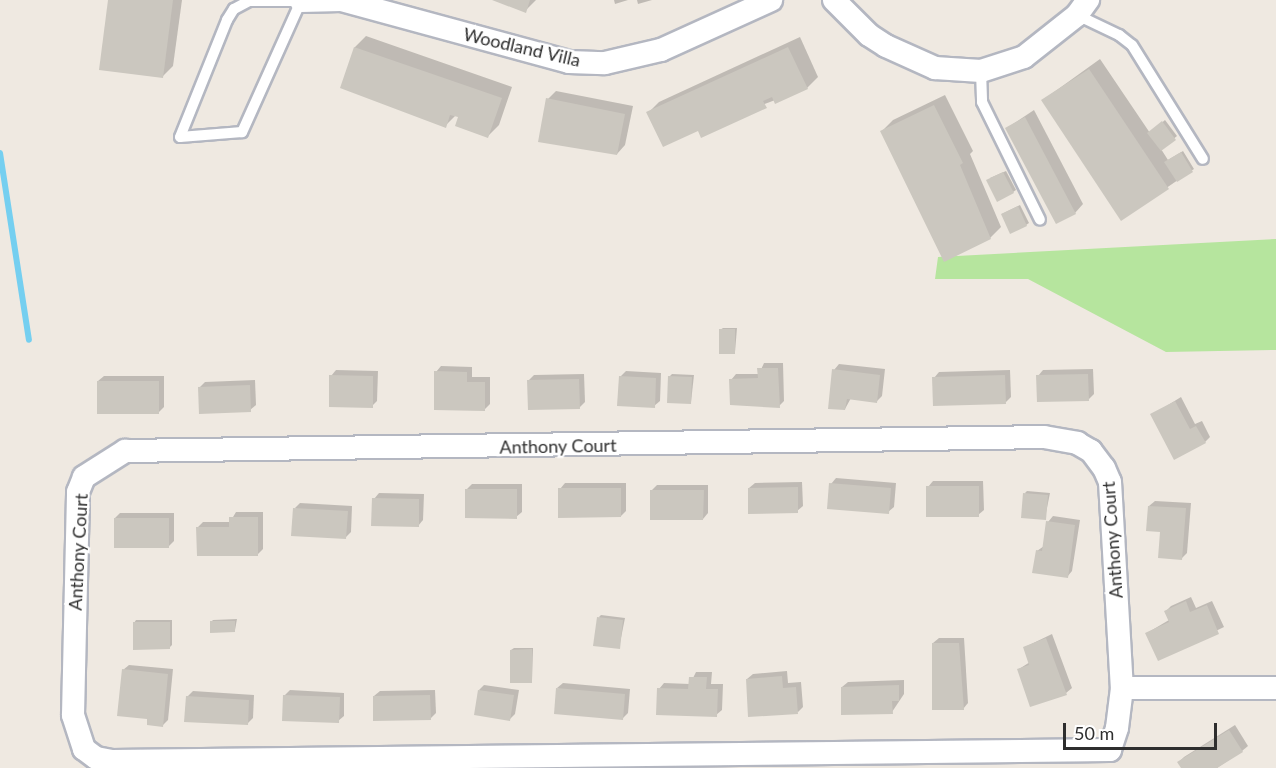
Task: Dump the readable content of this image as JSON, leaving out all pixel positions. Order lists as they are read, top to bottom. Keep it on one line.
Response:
{"streets":{"street":["Woodland Villa","Anthony Court"]},"scale_bar":"50 m"}
